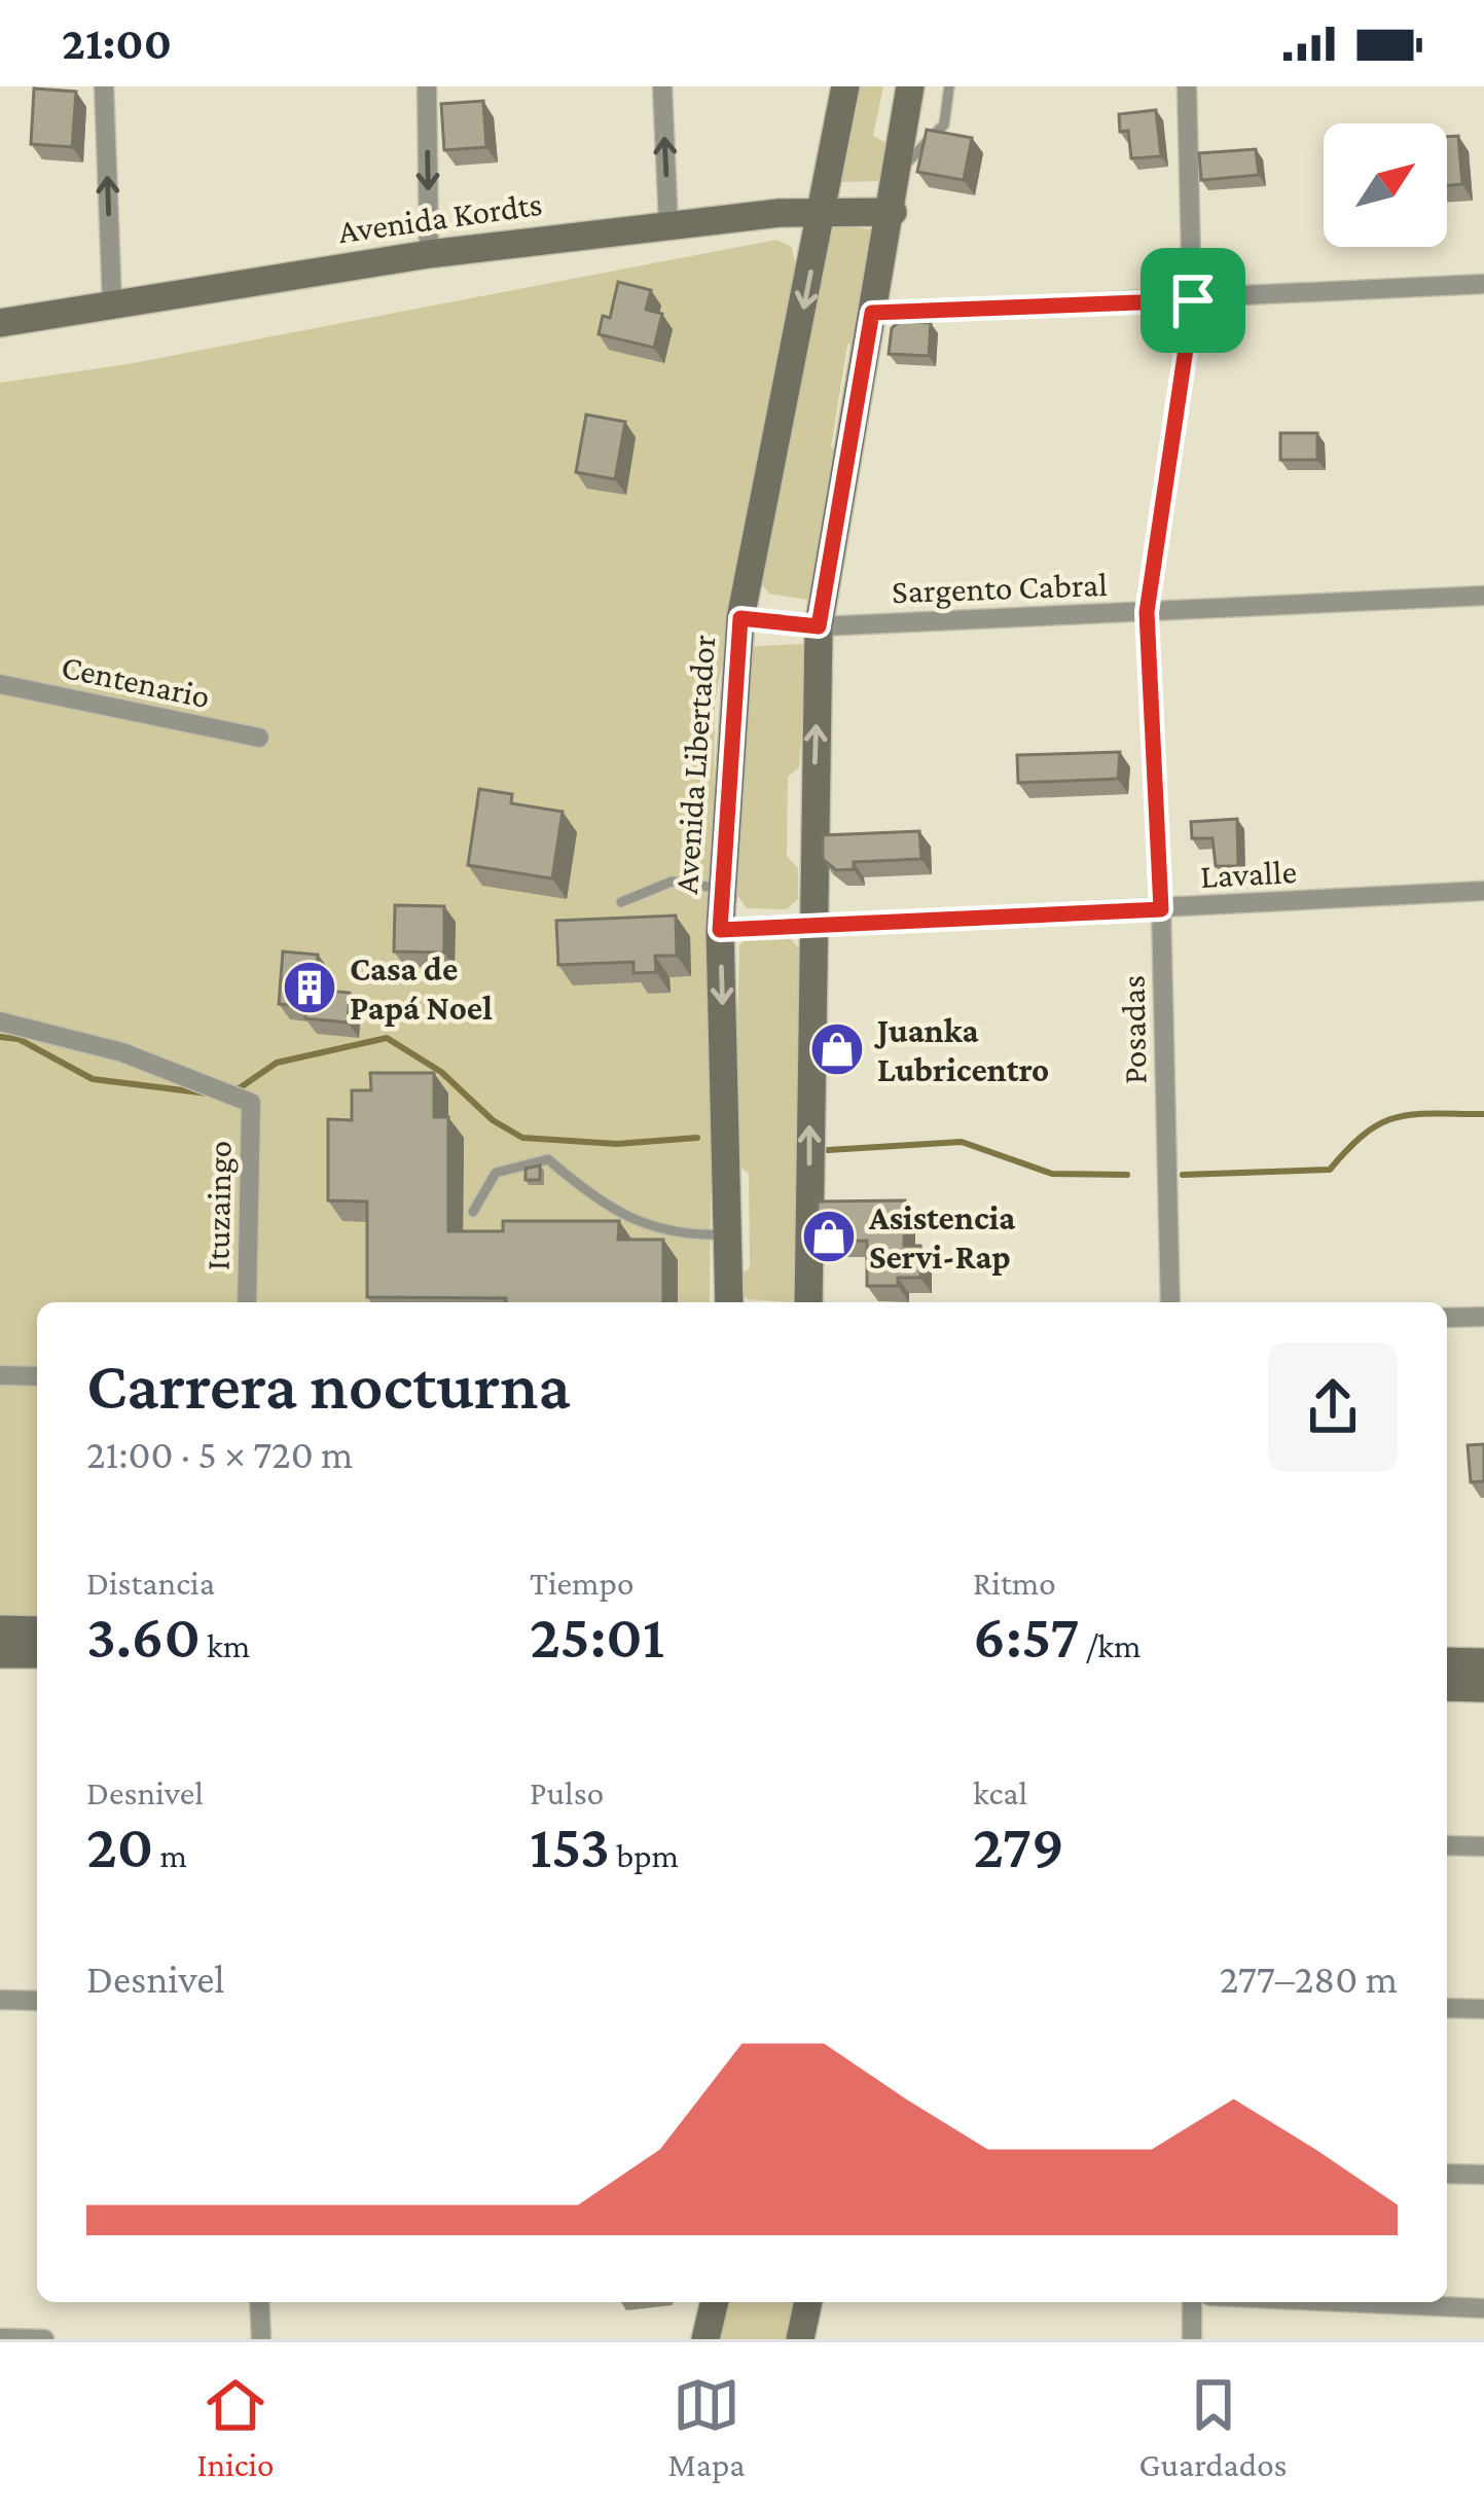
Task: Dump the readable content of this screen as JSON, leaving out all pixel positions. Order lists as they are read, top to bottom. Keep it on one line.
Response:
{"streets":{"main road":["Avenida Kordts","Avenida Libertador"],"street":["Sargento Cabral","Centenario","Lavalle","Posadas","Ituzaingo"]},"crossings":[["Avenida Kordts","Avenida Libertador"],["Sargento Cabral","Avenida Libertador"],["Sargento Cabral","Posadas"],["Avenida Libertador","Lavalle"],["Lavalle","Posadas"]],"places":{"building":["Casa de Papá Noel"],"shop":["Juanka Lubricentro","Asistencia Servi-Rap"]},"north":"top right","page":{"status":"21:00","heading":["Carrera nocturna","21:00 · 5 × 720 m"],"stats":[["Distancia","3.60 km"],["Tiempo","25:01"],["Ritmo","6:57 /km"],["Desnivel","20 m"],["Pulso","153 bpm"],["kcal","279"]],"chart":["Desnivel","277–280 m"],"tabs":["Inicio","Mapa","Guardados"]}}
